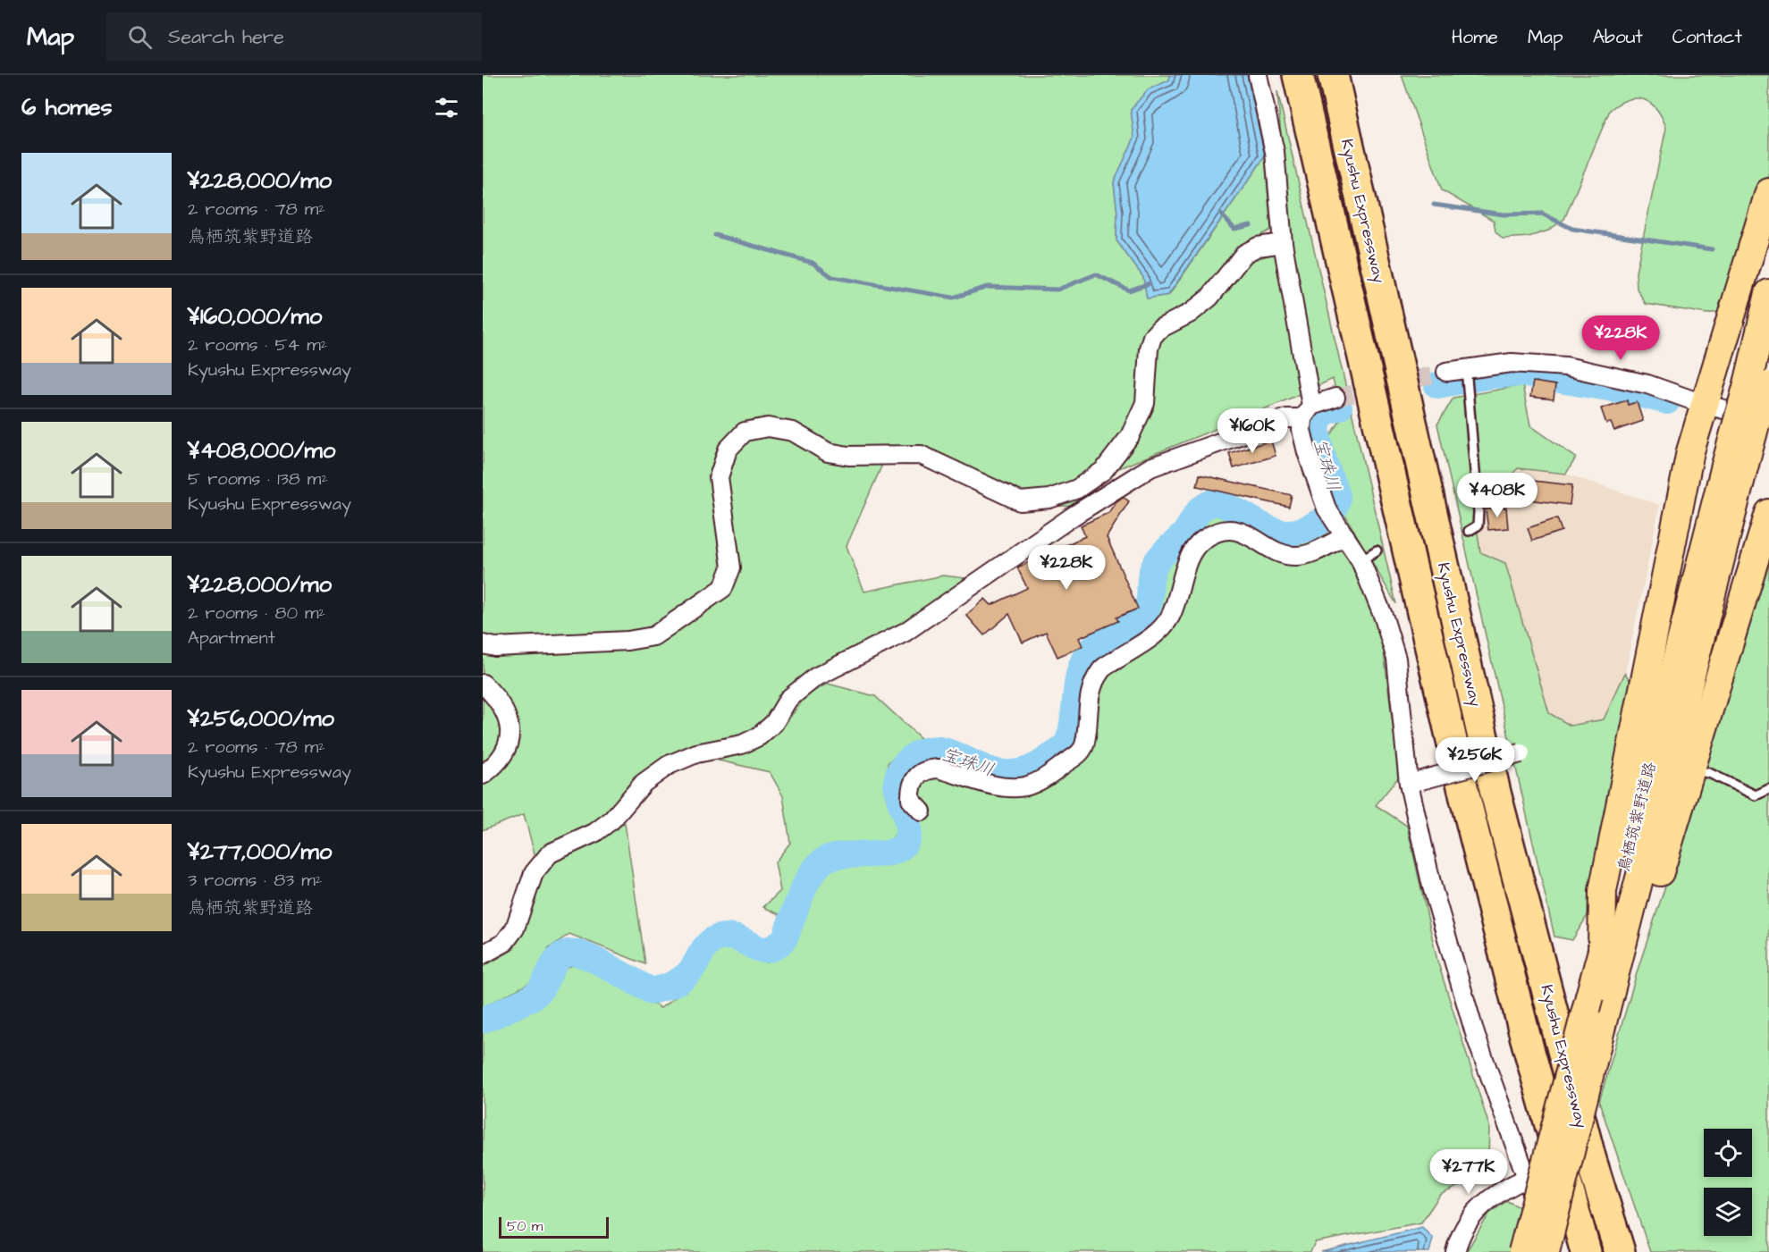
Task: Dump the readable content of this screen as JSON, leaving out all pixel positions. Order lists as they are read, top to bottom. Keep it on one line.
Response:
{"streets":{"highway":["Kyushu Expressway"],"main road":["鳥栖筑紫野道路"]},"water":["宝珠川"],"scale_bar":"50 m","page":{"header":"Map","search":"Search here","nav":["Home","Map","About","Contact"],"heading":"6 homes","list":[{"name":"¥228,000/mo","note":"2 rooms · 78 m² · 鳥栖筑紫野道路"},{"name":"¥160,000/mo","note":"2 rooms · 54 m² · Kyushu Expressway"},{"name":"¥408,000/mo","note":"5 rooms · 138 m² · Kyushu Expressway"},{"name":"¥228,000/mo","note":"2 rooms · 80 m² · Apartment"},{"name":"¥256,000/mo","note":"2 rooms · 78 m² · Kyushu Expressway"},{"name":"¥277,000/mo","note":"3 rooms · 83 m² · 鳥栖筑紫野道路"}],"price":["¥228K","¥160K","¥408K","¥228K","¥256K","¥277K"],"scale":"50 m"}}
